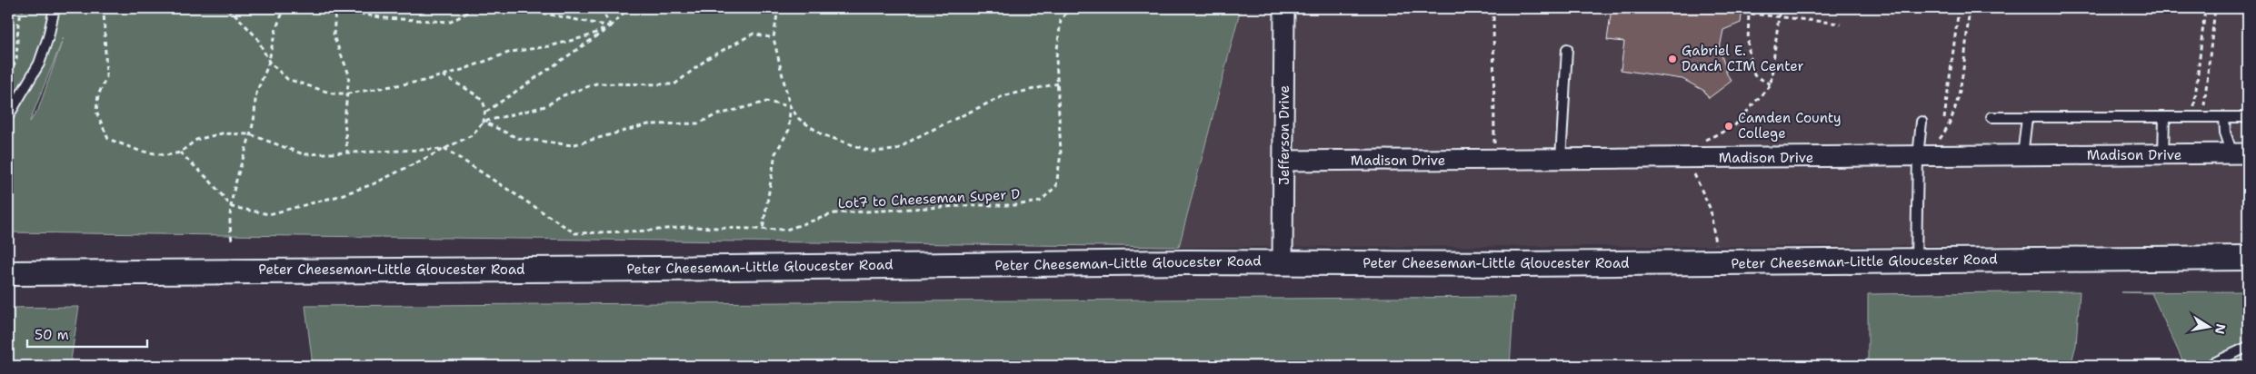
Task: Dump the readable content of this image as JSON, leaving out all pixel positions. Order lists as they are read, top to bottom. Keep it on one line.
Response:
{"streets":{"street":["Jefferson Drive","Madison Drive","Peter Cheeseman-Little Gloucester Road"],"path":["Lot7 to Cheeseman Super D"]},"crossings":[["Jefferson Drive","Madison Drive"],["Jefferson Drive","Peter Cheeseman-Little Gloucester Road"]],"places":["Gabriel E. Danch CIM Center","Camden County College"],"scale_bar":"50 m","north":"right"}
